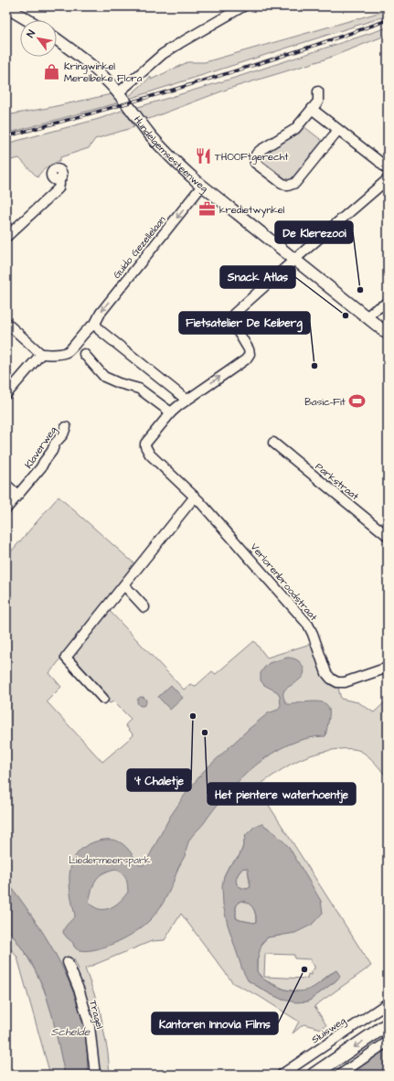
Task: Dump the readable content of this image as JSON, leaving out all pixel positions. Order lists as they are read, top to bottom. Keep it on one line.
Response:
{"streets":{"main road":["Hundelgemsesteenweg"],"street":["Guido Gezellelaan","Klaverweg","Parkstraat","Verlorenbroodstraat","Tragel","Sluisweg"]},"crossings":[["Hundelgemsesteenweg","Guido Gezellelaan"],["Hundelgemsesteenweg","Verlorenbroodstraat"]],"one_way":["Guido Gezellelaan"],"water":["Schelde"],"parks":["Liedermeerspark"],"places":{"shop":["Kringwinkel Merelbeke Flora"],"restaurant":["THOOFtgerecht"],"office":["kredietwynkel"],"other":["De Klerezooi","Snack Atlas","Fietsatelier De Keiberg","'t Chaletje","Het pientere waterhoentje","Kantoren Innovia Films"],"sports":["Basic-Fit"]},"north":"top left"}
